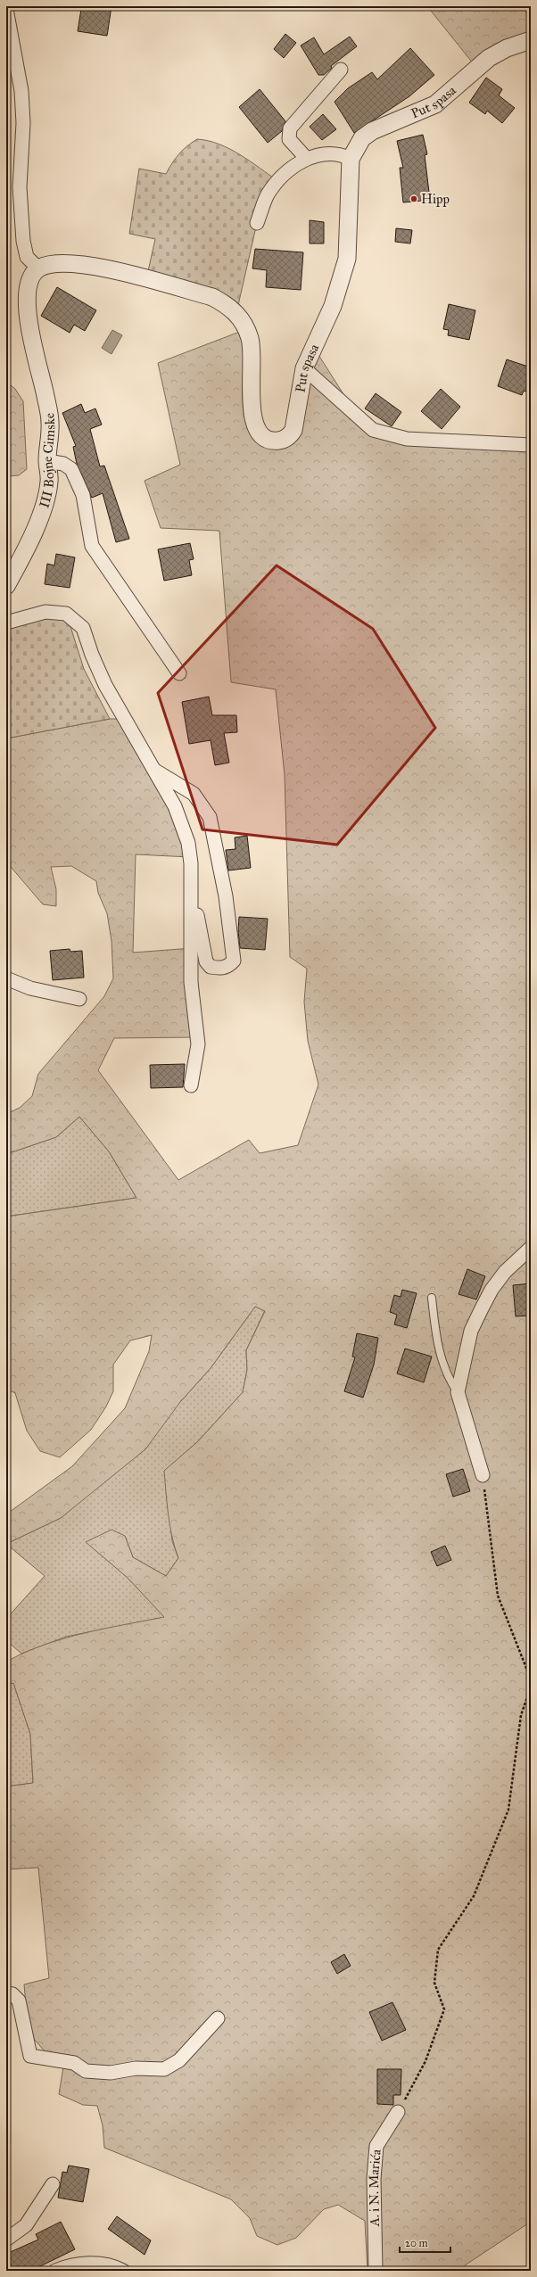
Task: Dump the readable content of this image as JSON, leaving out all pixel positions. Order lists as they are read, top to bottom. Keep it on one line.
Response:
{"streets":{"street":["Put spasa","III Bojne Cimske","A. i N. Marića"]},"crossings":[["Put spasa","III Bojne Cimske"]],"places":["Hipp"],"scale_bar":"20 m"}
